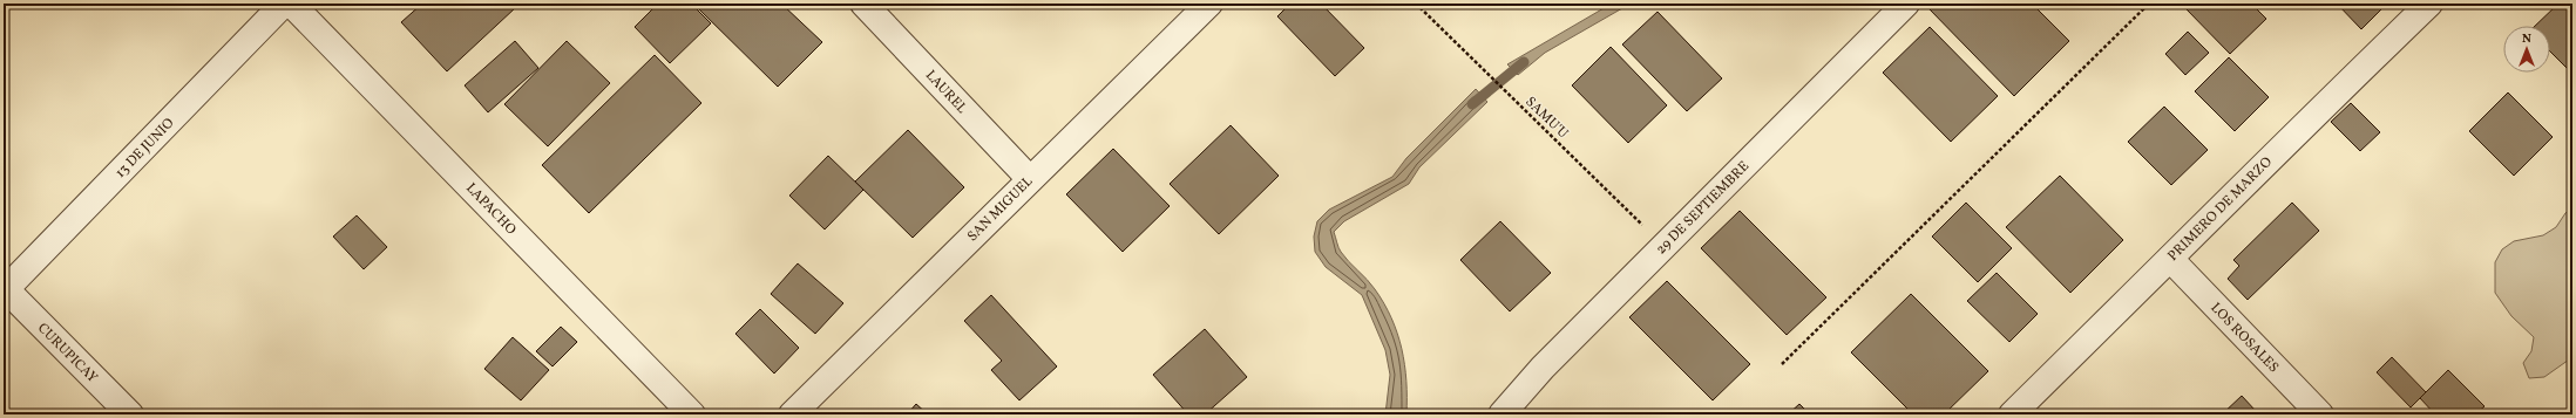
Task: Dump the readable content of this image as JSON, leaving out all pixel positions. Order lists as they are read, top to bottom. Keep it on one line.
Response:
{"streets":{"street":["LAUREL","13 DE JUNIO","29 DE SEPTIEMBRE","LAPACHO","SAN MIGUEL","PRIMERO DE MARZO","LOS ROSALES","CURUPICAY"],"path":["SAMU'U"]},"crossings":[["LAUREL","SAN MIGUEL"],["SAMU'U","29 DE SEPTIEMBRE"],["13 DE JUNIO","CURUPICAY"],["PRIMERO DE MARZO","LOS ROSALES"]],"north":"top"}
